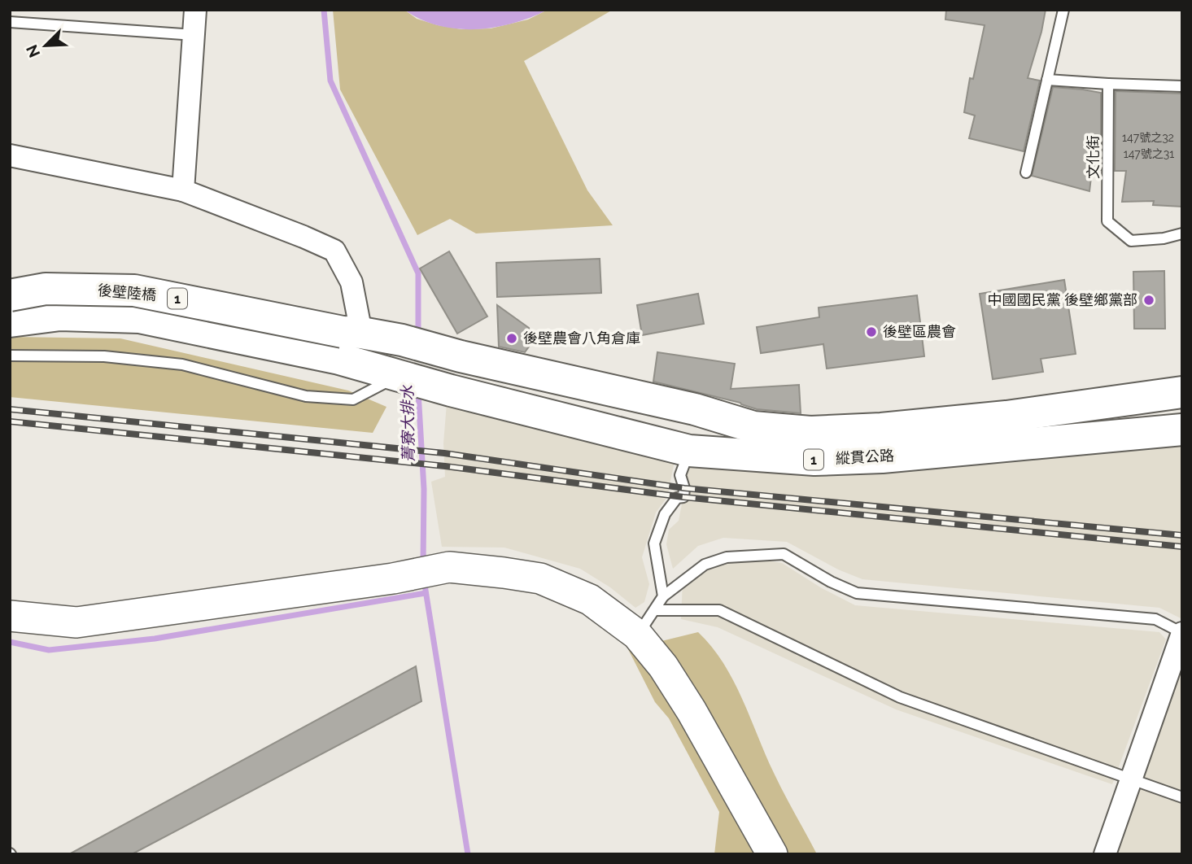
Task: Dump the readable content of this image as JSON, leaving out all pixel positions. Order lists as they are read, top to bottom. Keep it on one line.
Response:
{"streets":{"main road":["後壁陸橋","1","縱貫公路"],"lane":["文化街"]},"crossings":[["後壁陸橋","1"],["後壁陸橋","縱貫公路"],["1","縱貫公路"]],"water":["菁寮大排水"],"places":["中國國民黨 後壁鄉黨部","後壁區農會","後壁農會八角倉庫"],"house_numbers":["147號之32","147號之31"],"north":"bottom left"}
